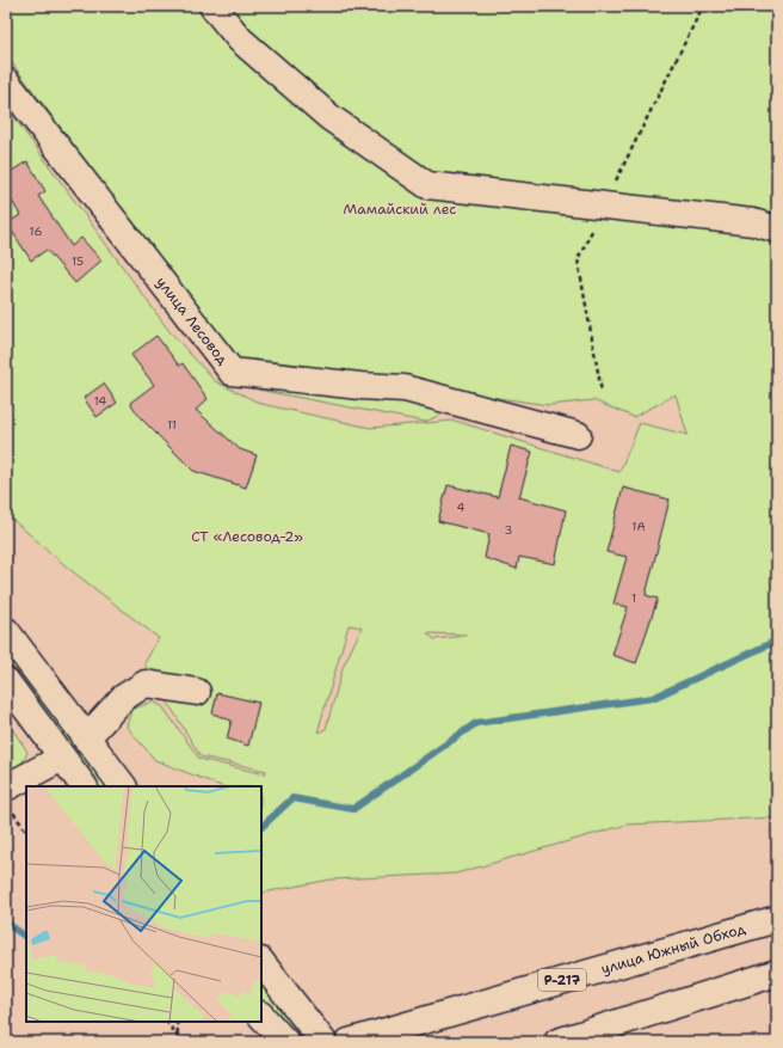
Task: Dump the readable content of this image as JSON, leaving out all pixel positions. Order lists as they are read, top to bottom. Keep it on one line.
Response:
{"streets":{"street":["улица Лесовод","улица Южный Обход","Р-217"]},"parks":["Мамайский лес","СТ «Лесовод-2»"],"house_numbers":["16","15","14","11","4","1А","3","1"]}
